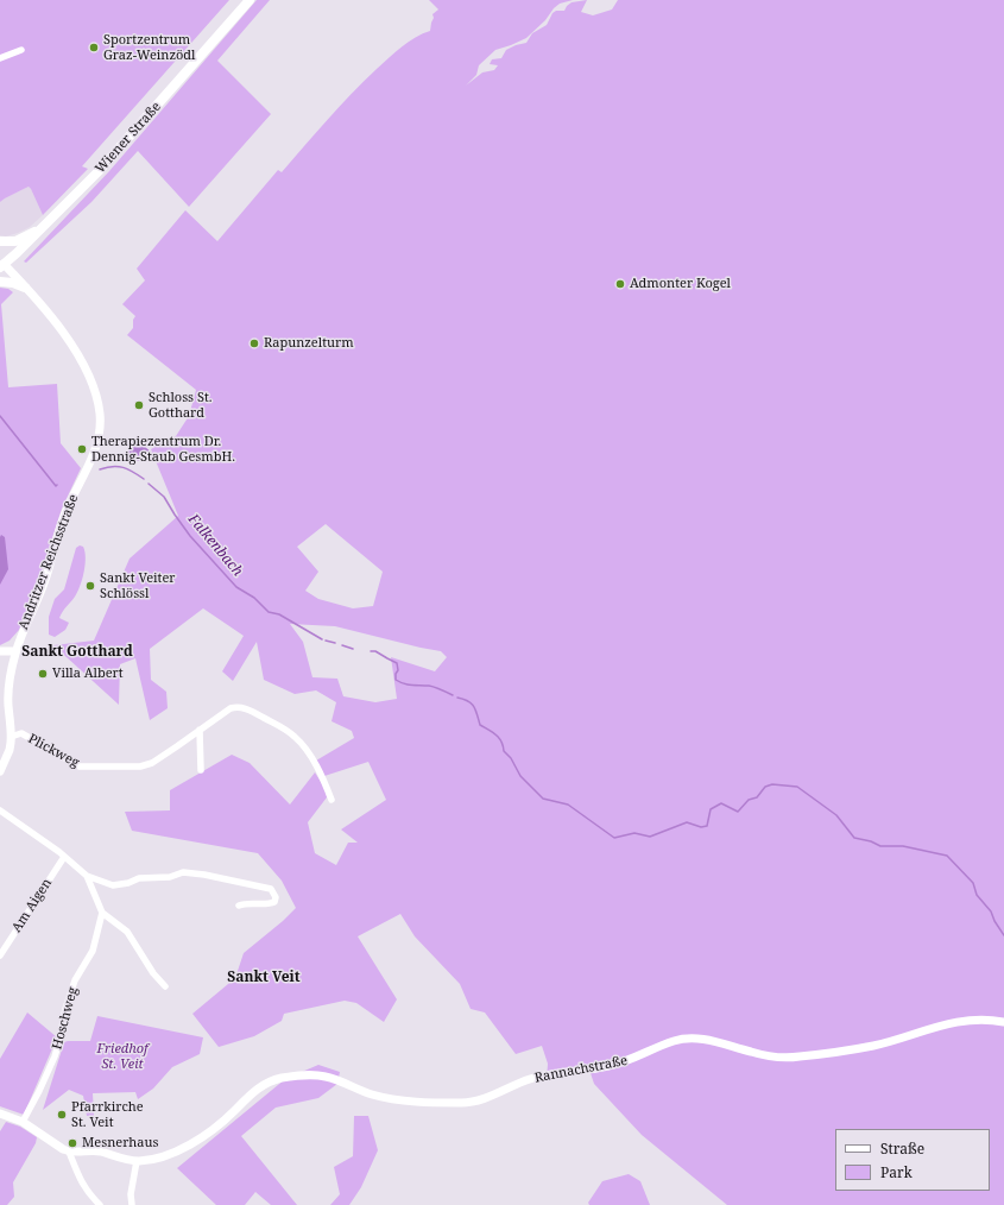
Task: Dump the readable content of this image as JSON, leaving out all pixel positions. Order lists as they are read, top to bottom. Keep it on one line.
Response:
{"streets":{"main road":["Wiener Straße"],"street":["Andritzer Reichsstraße","Plickweg","Am Aigen","Hoschweg","Rannachstraße"]},"crossings":[["Wiener Straße","Andritzer Reichsstraße"],["Andritzer Reichsstraße","Plickweg"]],"districts":["Sankt Gotthard","Sankt Veit"],"water":["Falkenbach"],"parks":["Friedhof St. Veit"],"places":["Sportzentrum Graz-Weinzödl","Admonter Kogel","Rapunzelturm","Schloss St. Gotthard","Therapiezentrum Dr. Dennig-Staub GesmbH.","Sankt Veiter Schlössl","Villa Albert","Pfarrkirche St. Veit","Mesnerhaus"],"legend":["Straße","Park"]}
